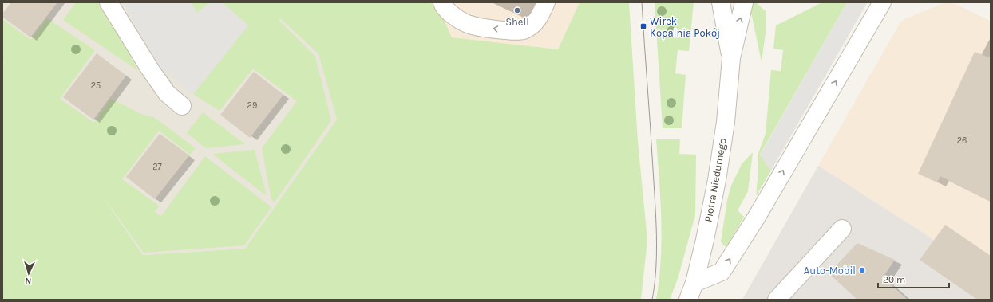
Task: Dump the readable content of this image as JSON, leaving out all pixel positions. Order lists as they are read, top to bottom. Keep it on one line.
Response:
{"streets":{"street":["Piotra Niedurnego"]},"places":{"other":["Shell","Auto-Mobil"],"transit":["Wirek Kopalnia Pokój"]},"house_numbers":["25","29","26","27"],"scale_bar":"20 m","north":"bottom"}
